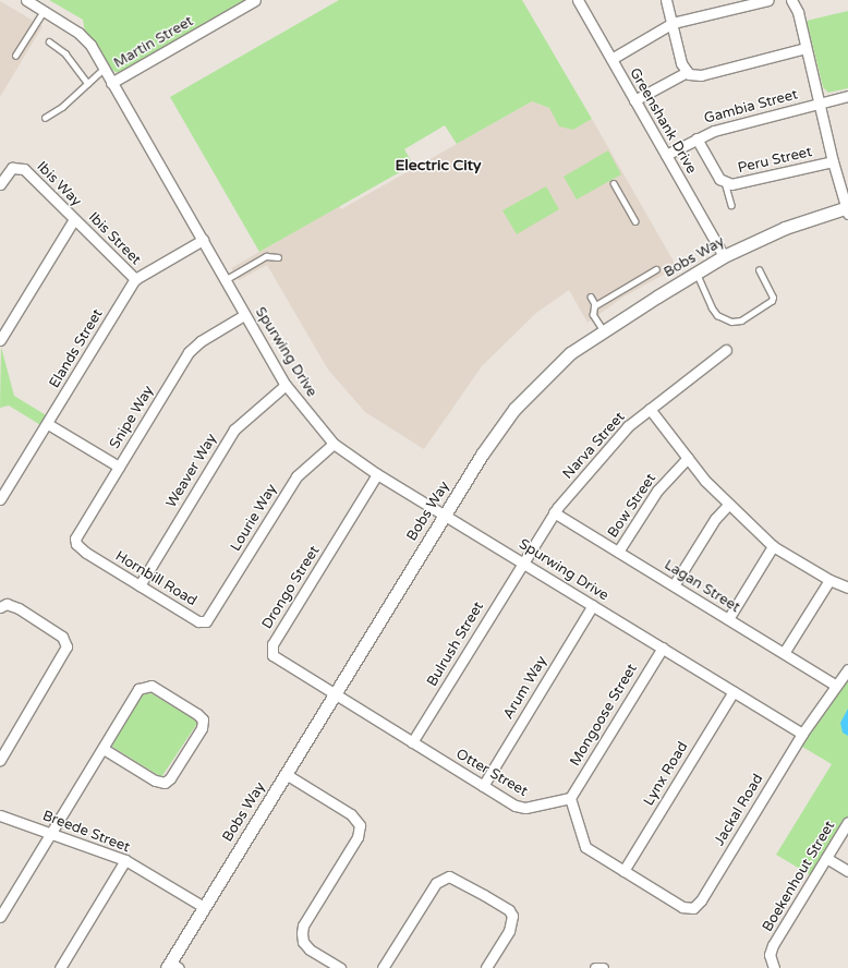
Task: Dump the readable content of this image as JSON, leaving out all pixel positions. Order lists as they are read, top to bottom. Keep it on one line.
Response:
{"streets":{"street":["Martin Street","Gambia Street","Greenshank Drive","Peru Street","Ibis Way","Ibis Street","Bobs Way","Elands Street","Spurwing Drive","Snipe Way","Narva Street","Weaver Way","Bow Street","Lourie Way","Hornbill Road","Lagan Street","Drongo Street","Bulrush Street","Arum Way","Mongoose Street","Otter Street","Lynx Road","Jackal Road","Breede Street","Boekenhout Street"]},"crossings":[["Martin Street","Spurwing Drive"],["Gambia Street","Greenshank Drive"],["Gambia Street","Peru Street"],["Greenshank Drive","Bobs Way"],["Ibis Way","Ibis Street"],["Ibis Street","Elands Street"],["Bobs Way","Spurwing Drive"],["Bobs Way","Drongo Street"],["Bobs Way","Otter Street"],["Bobs Way","Breede Street"],["Elands Street","Spurwing Drive"],["Spurwing Drive","Snipe Way"],["Spurwing Drive","Narva Street"],["Spurwing Drive","Weaver Way"],["Spurwing Drive","Lourie Way"],["Spurwing Drive","Drongo Street"],["Spurwing Drive","Bulrush Street"],["Spurwing Drive","Arum Way"],["Spurwing Drive","Mongoose Street"],["Spurwing Drive","Lynx Road"],["Spurwing Drive","Jackal Road"],["Snipe Way","Hornbill Road"],["Narva Street","Lagan Street"],["Narva Street","Bulrush Street"],["Weaver Way","Hornbill Road"],["Bow Street","Lagan Street"],["Lourie Way","Hornbill Road"],["Lagan Street","Jackal Road"],["Drongo Street","Otter Street"],["Bulrush Street","Otter Street"],["Arum Way","Otter Street"],["Mongoose Street","Otter Street"],["Lynx Road","Jackal Road"]],"districts":["Electric City"]}
